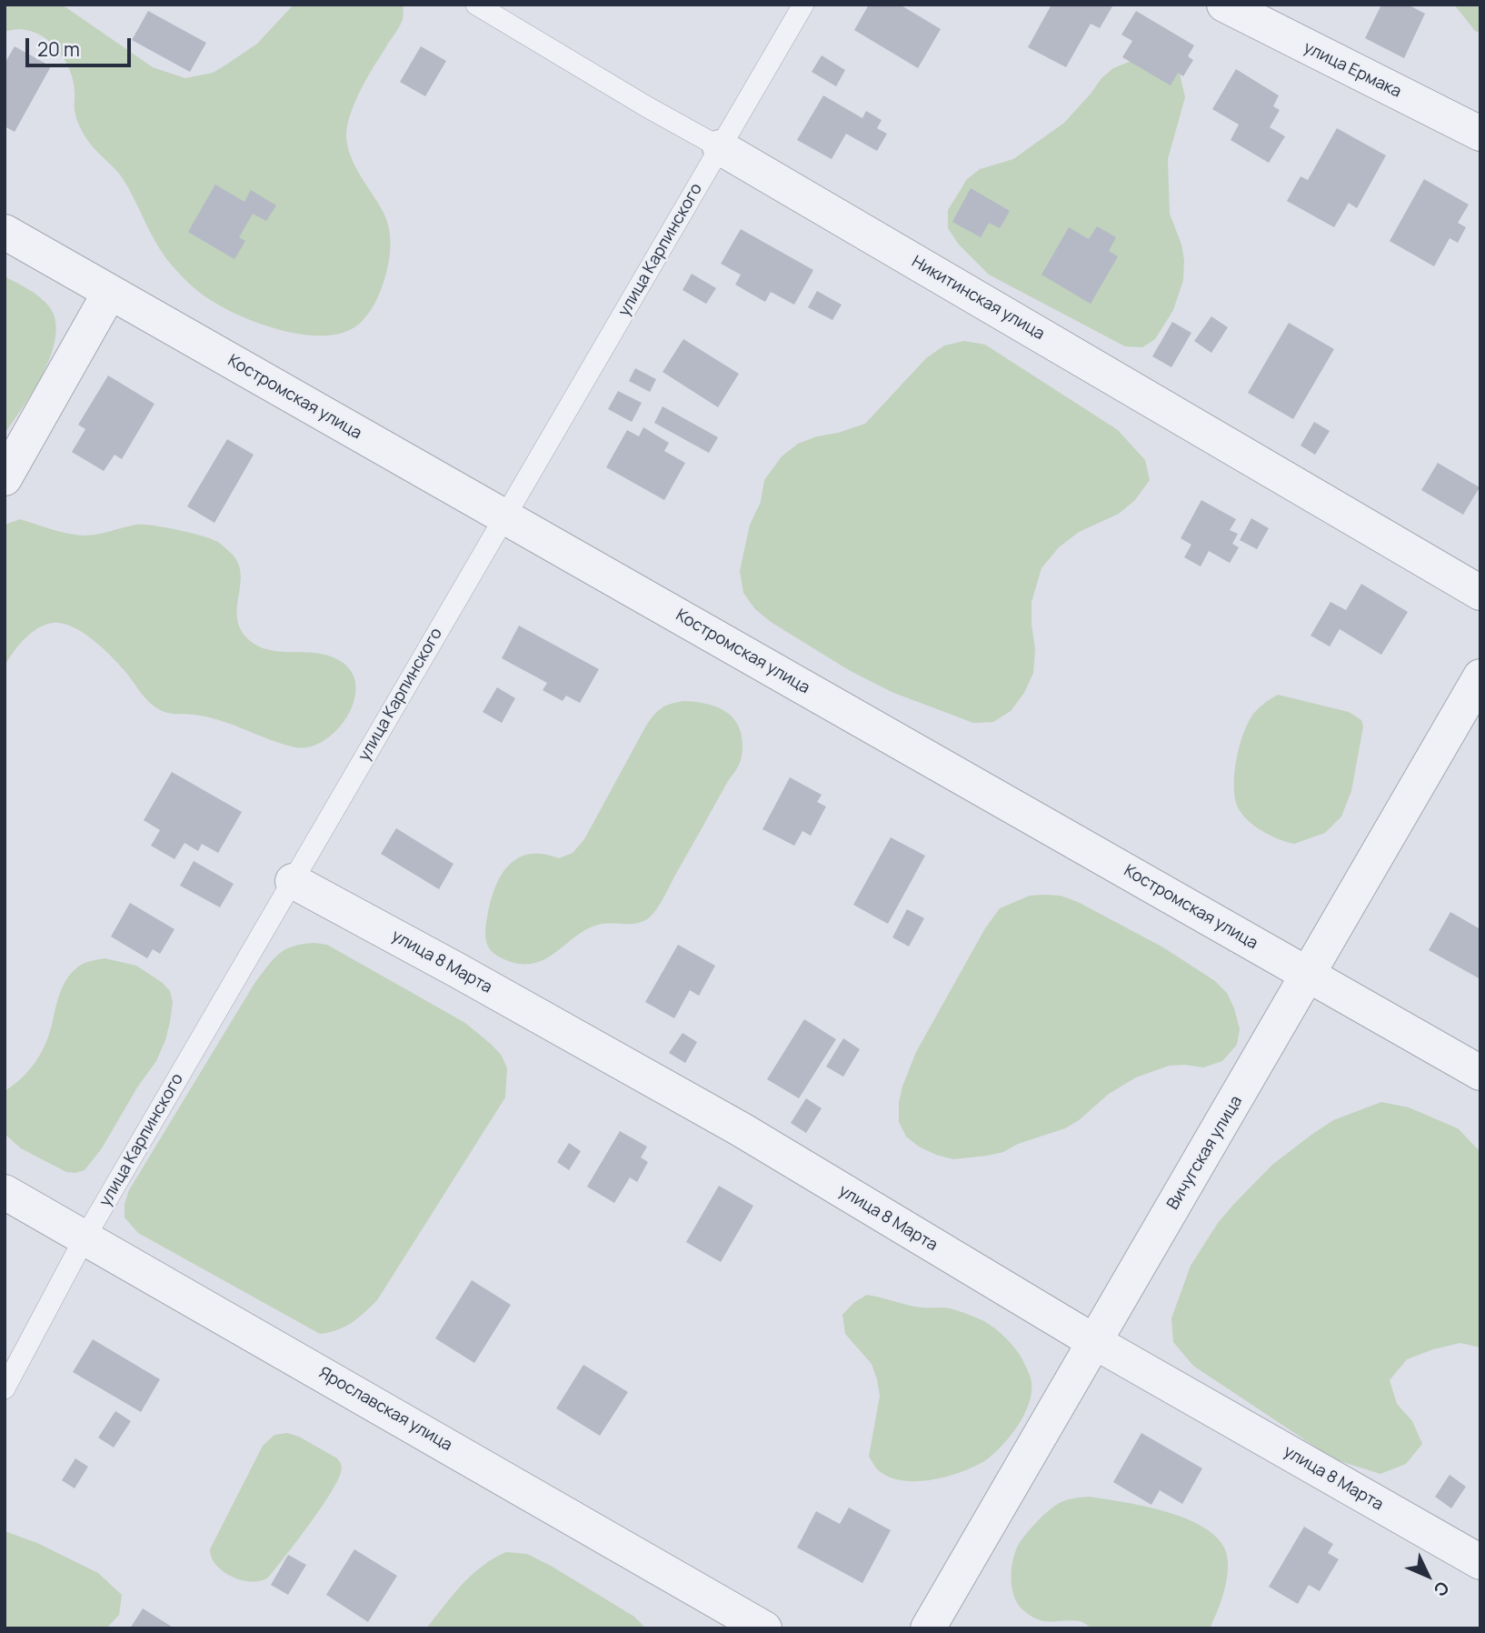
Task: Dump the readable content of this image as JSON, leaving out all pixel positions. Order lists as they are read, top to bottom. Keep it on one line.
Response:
{"streets":{"street":["улица Ермака","Никитинская улица","Костромская улица","улица 8 Марта","Вичугская улица","Ярославская улица"],"lane":["улица Карпинского"]},"crossings":[["улица Карпинского","Никитинская улица"],["улица Карпинского","Костромская улица"],["улица Карпинского","улица 8 Марта"],["улица Карпинского","Ярославская улица"],["Костромская улица","Вичугская улица"],["улица 8 Марта","Вичугская улица"]],"scale_bar":"20 m","north":"bottom right"}
